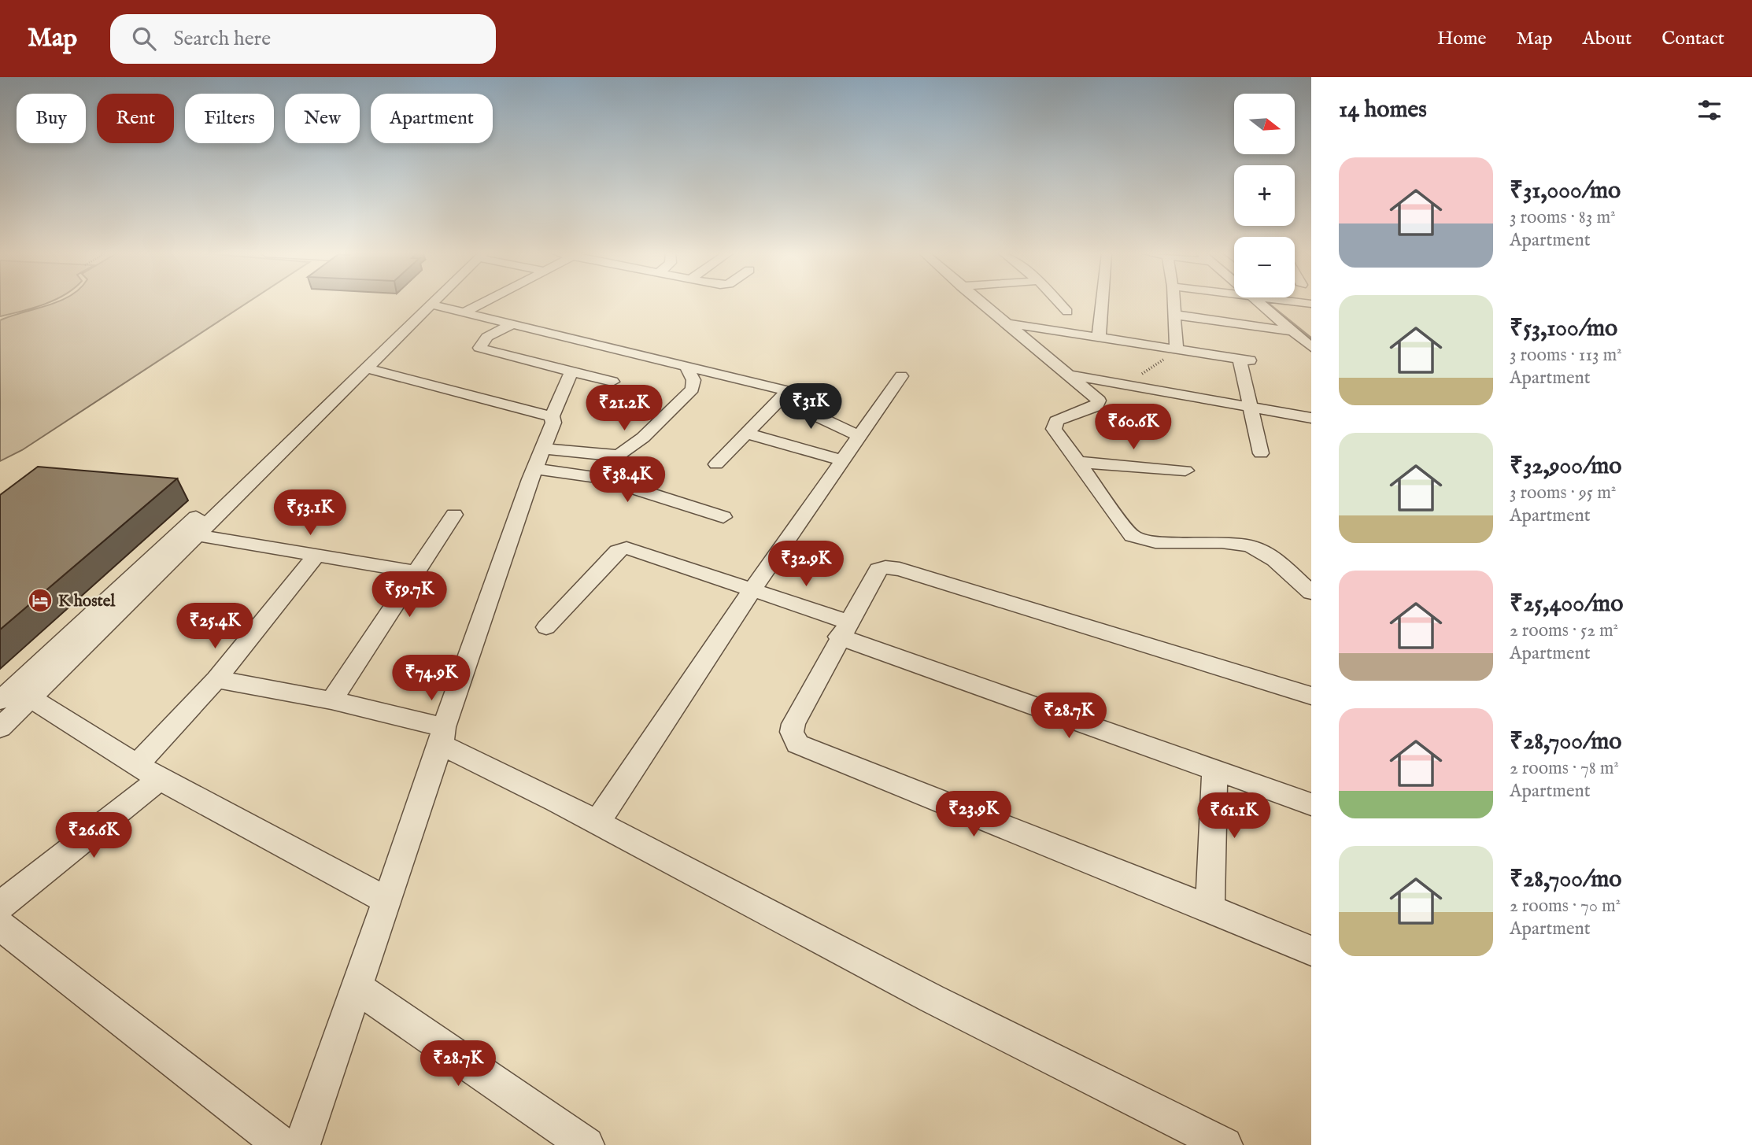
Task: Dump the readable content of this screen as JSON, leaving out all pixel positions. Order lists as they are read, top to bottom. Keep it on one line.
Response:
{"places":{"hotel":["K hostel"]},"north":"right","page":{"header":"Map","search":"Search here","nav":["Home","Map","About","Contact"],"heading":"14 homes","map_buttons":["+","−"],"chip":["Buy","Rent","Filters","New","Apartment"],"list":[{"name":"₹31,000/mo","note":"3 rooms · 83 m² · Apartment"},{"name":"₹53,100/mo","note":"3 rooms · 113 m² · Apartment"},{"name":"₹32,900/mo","note":"3 rooms · 95 m² · Apartment"},{"name":"₹25,400/mo","note":"2 rooms · 52 m² · Apartment"},{"name":"₹28,700/mo","note":"2 rooms · 78 m² · Apartment"},{"name":"₹28,700/mo","note":"2 rooms · 70 m² · Apartment"}],"price":["₹31K","₹21.2K","₹60.6K","₹38.4K","₹53.1K","₹32.9K","₹59.7K","₹25.4K","₹74.9K","₹28.7K","₹23.9K","₹61.1K","₹26.6K","₹28.7K"]}}
